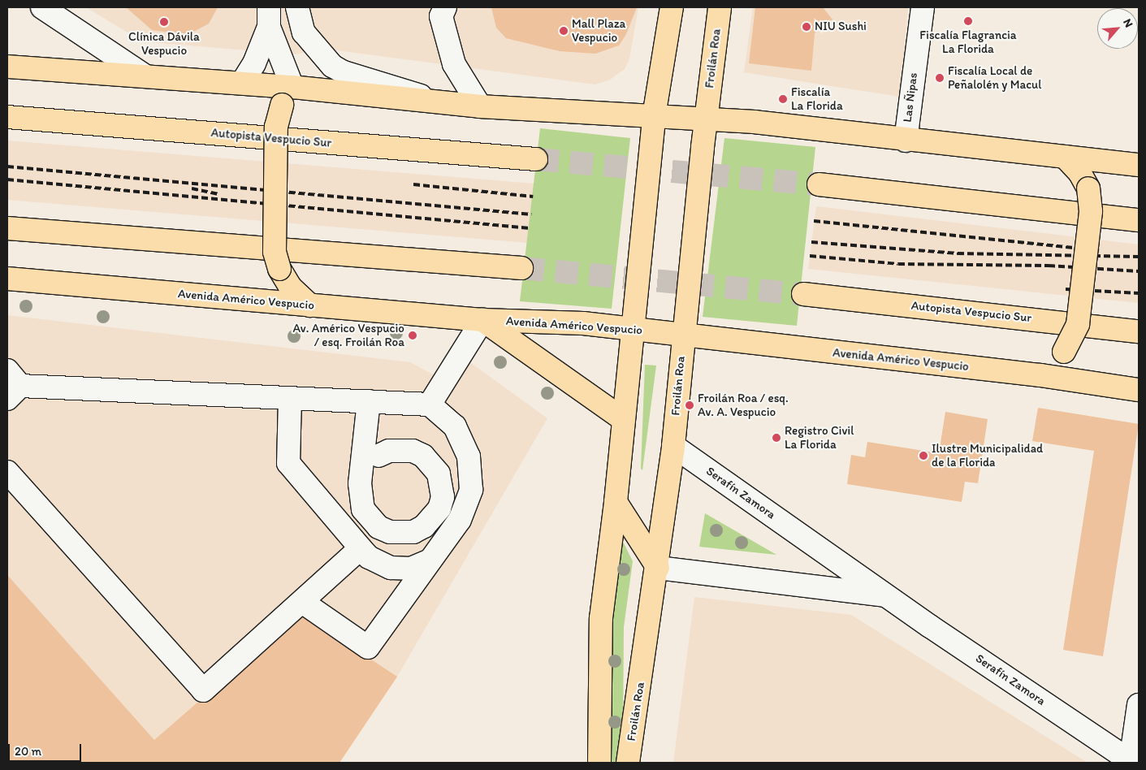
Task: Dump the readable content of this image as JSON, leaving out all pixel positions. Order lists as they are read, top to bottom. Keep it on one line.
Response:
{"streets":{"main road":["Froilán Roa","Autopista Vespucio Sur","Avenida Américo Vespucio"],"street":["Las Ñipas","Serafín Zamora"]},"crossings":[["Froilán Roa","Avenida Américo Vespucio"],["Froilán Roa","Serafín Zamora"]],"places":["Fiscalía Flagrancia La Florida","Clínica Dávila Vespucio","NIU Sushi","Mall Plaza Vespucio","Fiscalía Local de Peñalolén y Macul","Fiscalía La Florida","Av. Américo Vespucio / esq. Froilán Roa","Froilán Roa / esq. Av. A. Vespucio","Registro Civil La Florida","Ilustre Municipalidad de la Florida"],"scale_bar":"20 m","north":"top right"}
